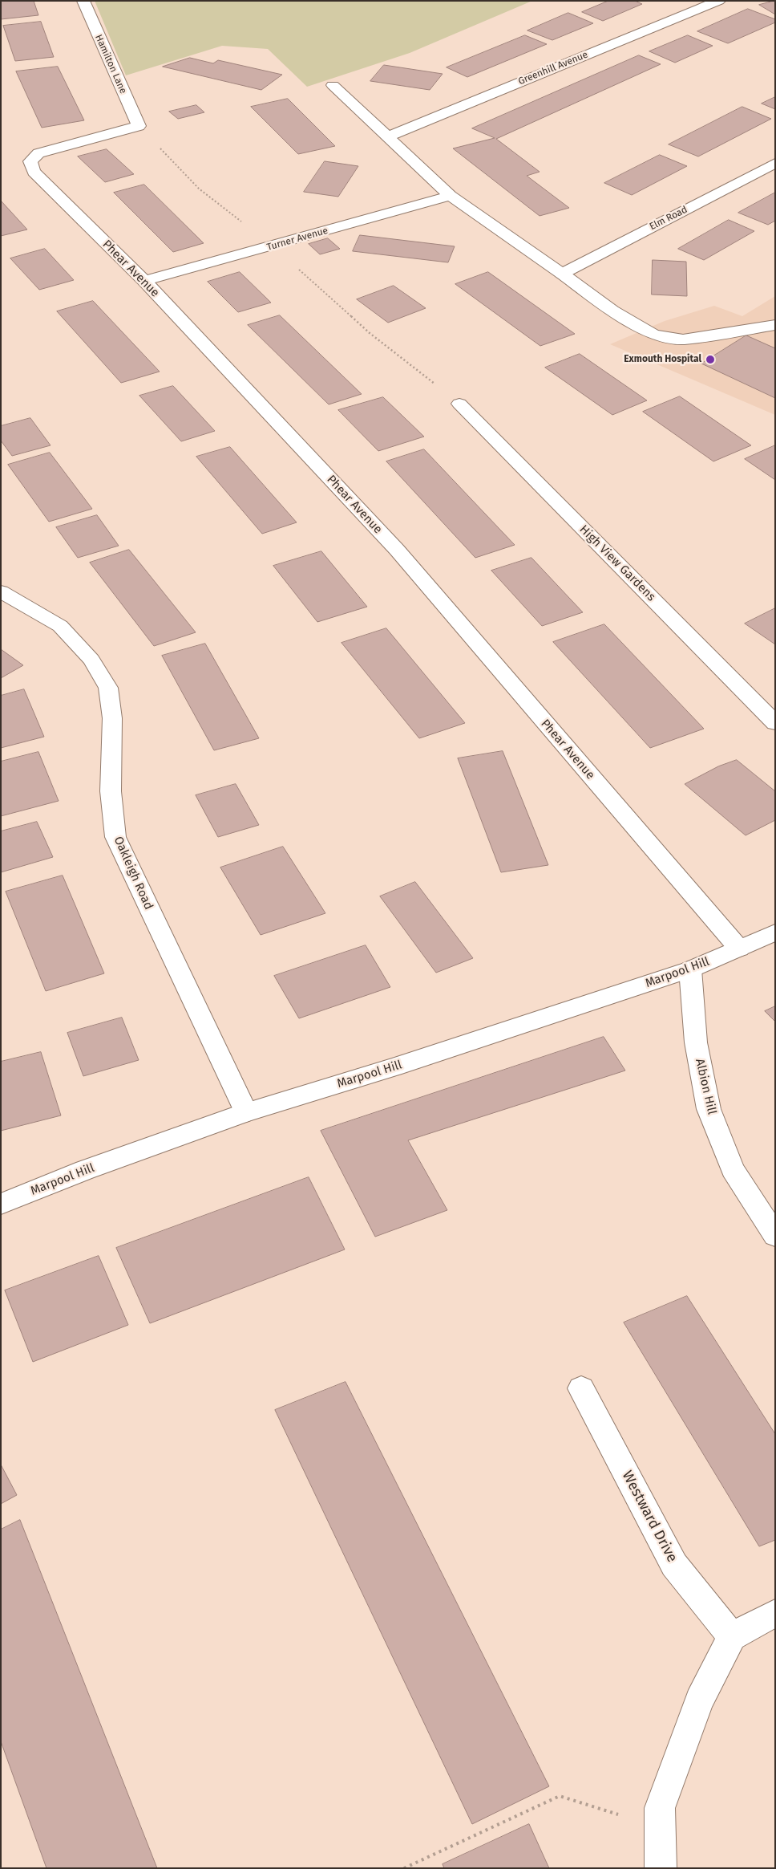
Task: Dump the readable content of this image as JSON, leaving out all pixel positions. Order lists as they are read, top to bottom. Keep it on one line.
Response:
{"streets":{"street":["Hamilton Lane","Greenhill Avenue","Elm Road","Turner Avenue","Phear Avenue","High View Gardens","Oakleigh Road","Marpool Hill","Albion Hill","Westward Drive"]},"crossings":[["Hamilton Lane","Phear Avenue"],["Turner Avenue","Phear Avenue"],["Phear Avenue","Marpool Hill"],["Oakleigh Road","Marpool Hill"],["Marpool Hill","Albion Hill"]],"places":["Exmouth Hospital"]}
